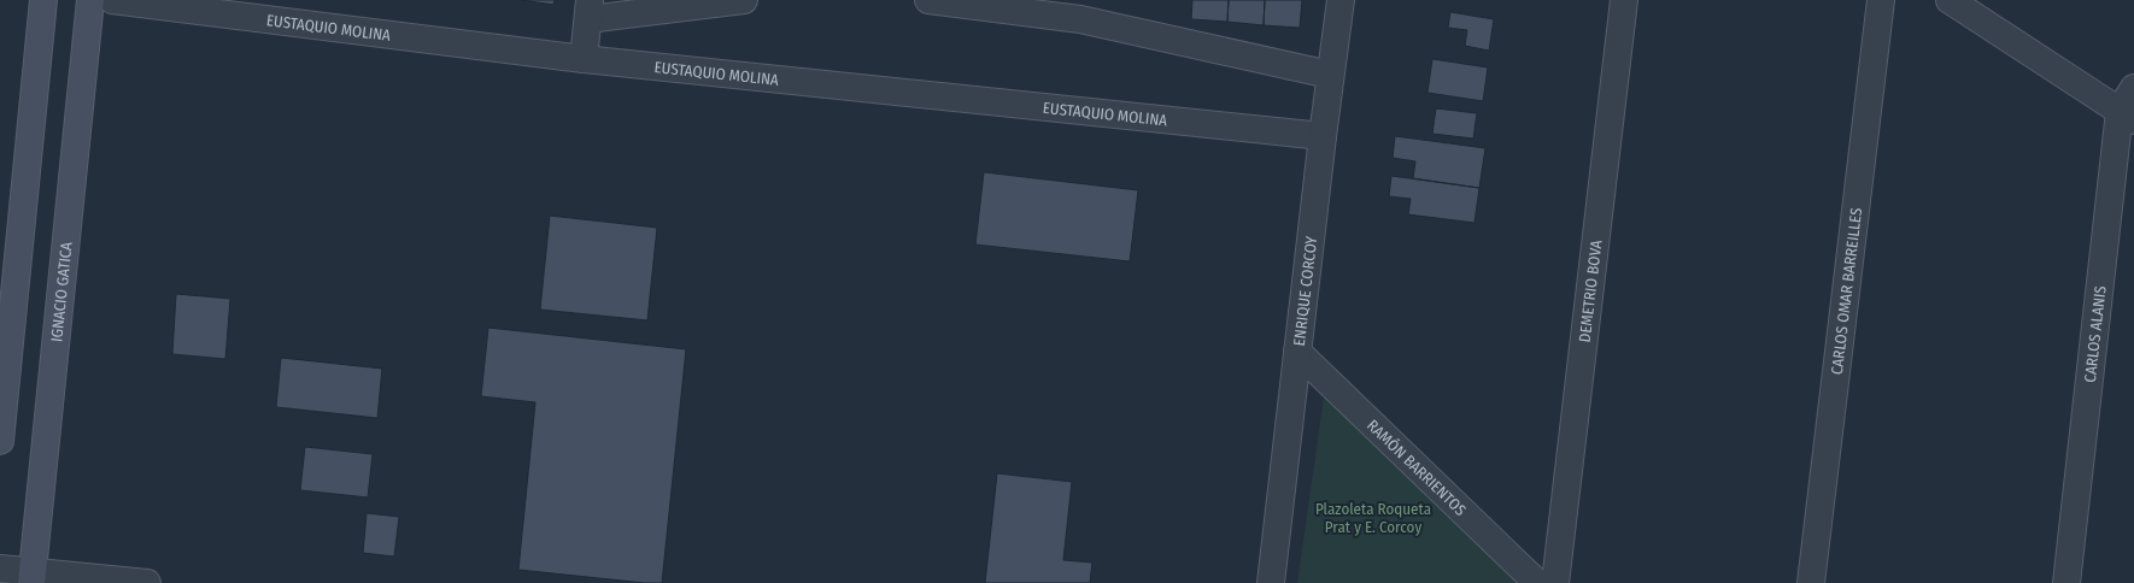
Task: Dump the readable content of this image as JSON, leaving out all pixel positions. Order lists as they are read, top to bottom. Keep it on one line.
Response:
{"streets":{"main road":["IGNACIO GATICA"],"street":["EUSTAQUIO MOLINA","ENRIQUE CORCOY","DEMETRIO BOVA","CARLOS OMAR BARREILLES","CARLOS ALANIS","RAMÓN BARRIENTOS"]},"crossings":[["EUSTAQUIO MOLINA","ENRIQUE CORCOY"],["ENRIQUE CORCOY","RAMÓN BARRIENTOS"]],"parks":["Plazoleta Roqueta Prat y E. Corcoy"]}
